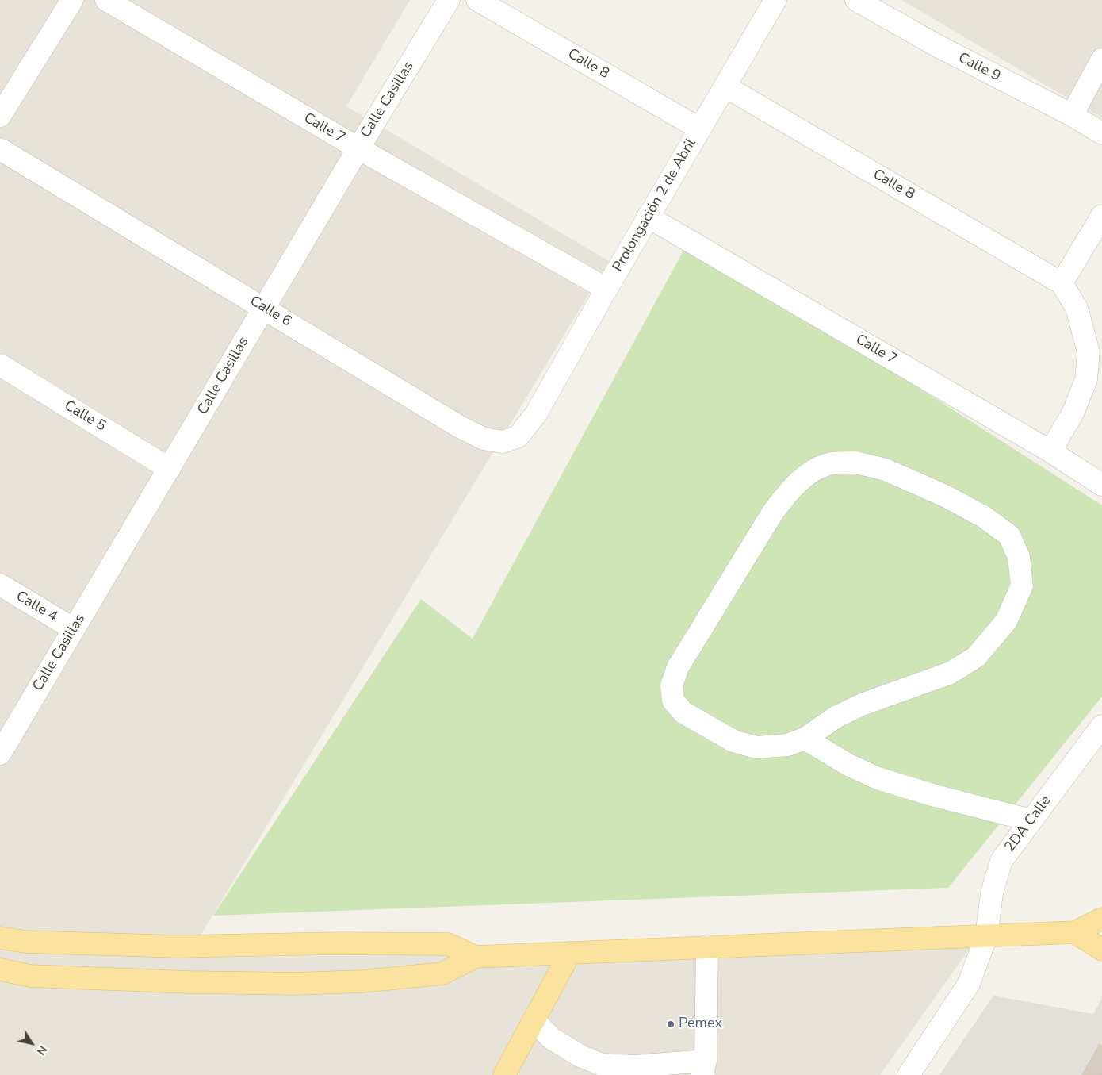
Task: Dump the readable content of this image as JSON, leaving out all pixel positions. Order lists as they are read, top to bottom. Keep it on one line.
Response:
{"streets":{"street":["Calle 8","Calle 9","Calle Casillas","Calle 7","Prolongación 2 de Abril","Calle 6","Calle 5","Calle 4","2DA Calle"]},"crossings":[["Calle 8","Prolongación 2 de Abril"],["Calle Casillas","Calle 7"],["Calle Casillas","Calle 6"],["Calle Casillas","Calle 5"],["Calle Casillas","Calle 4"],["Calle 7","Prolongación 2 de Abril"],["Prolongación 2 de Abril","Calle 6"]],"places":["Pemex"],"north":"bottom right"}
